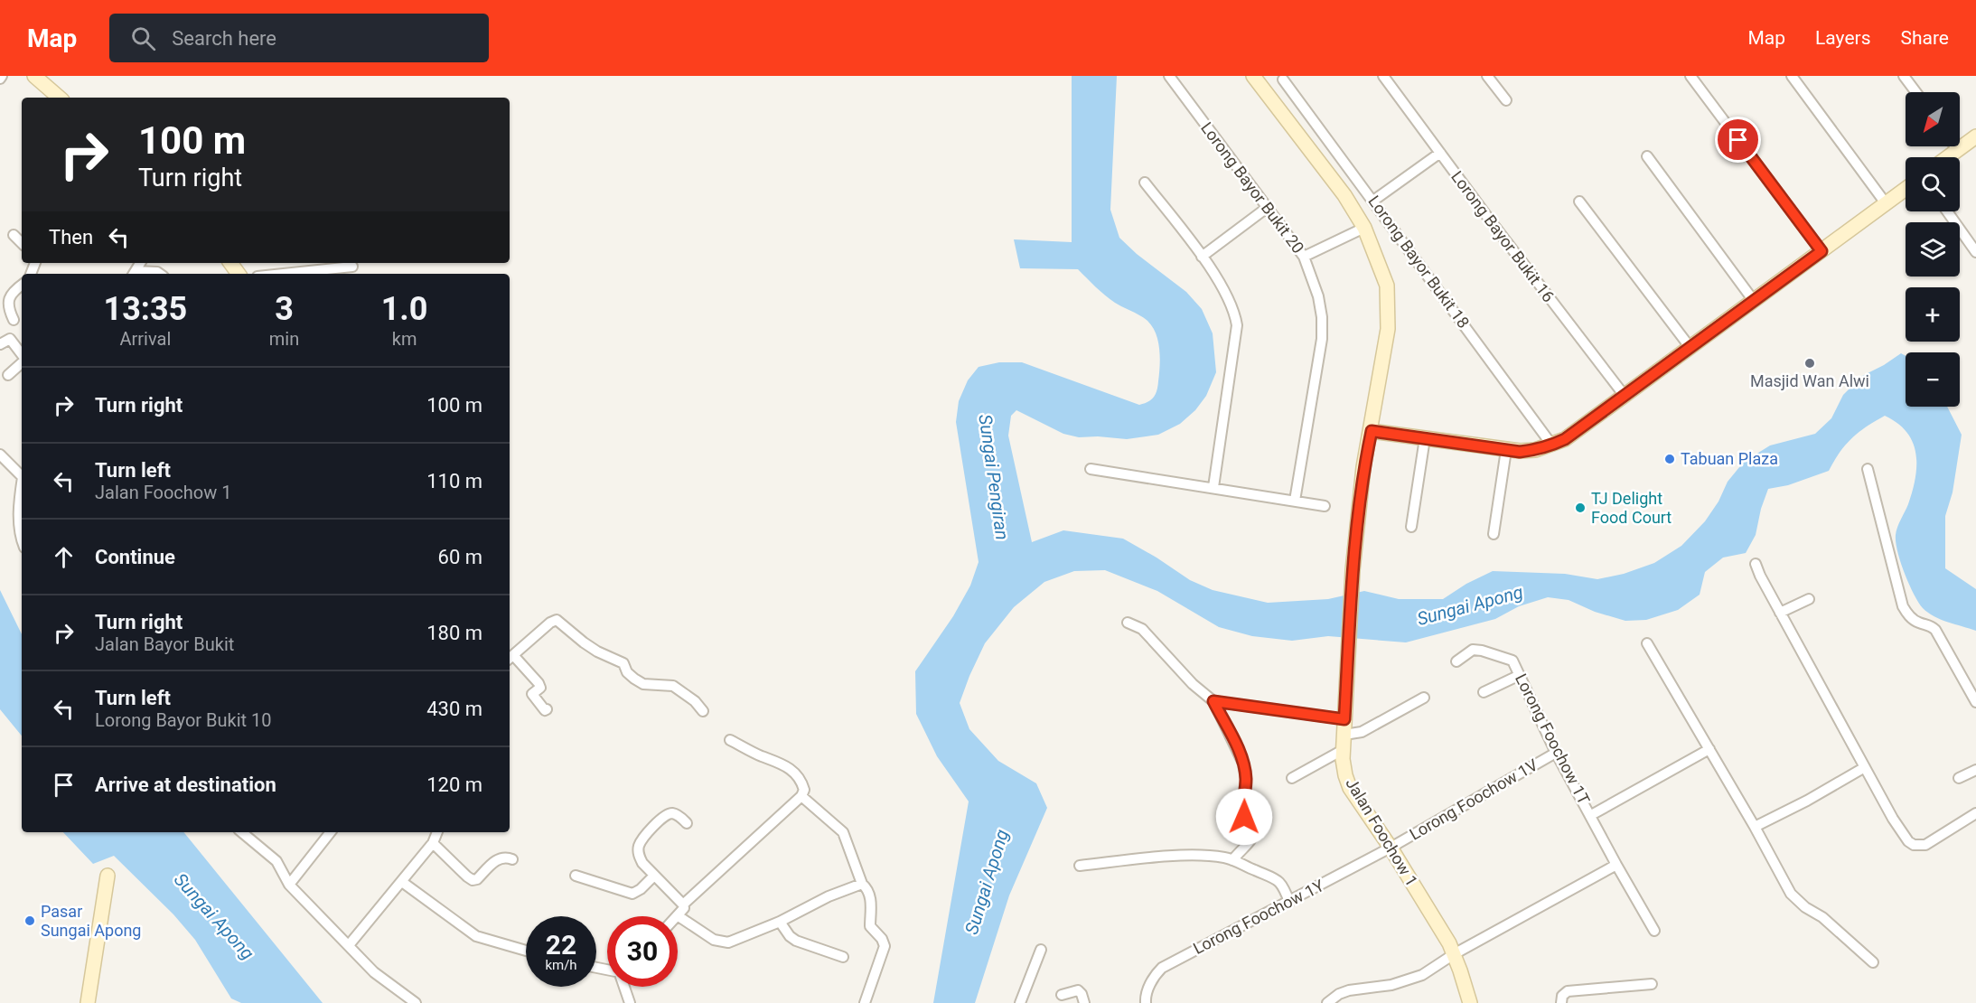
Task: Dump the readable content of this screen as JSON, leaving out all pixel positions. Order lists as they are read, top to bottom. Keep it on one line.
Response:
{"streets":{"street":["Lorong Bayor Bukit 20","Lorong Bayor Bukit 16","Lorong Bayor Bukit 18","Lorong Foochow 1T","Lorong Foochow 1V","Jalan Foochow 1","Lorong Foochow 1Y"]},"crossings":[["Lorong Foochow 1T","Lorong Foochow 1V"],["Lorong Foochow 1V","Jalan Foochow 1"],["Lorong Foochow 1V","Lorong Foochow 1Y"],["Jalan Foochow 1","Lorong Foochow 1Y"]],"water":["Sungai Pengiran","Sungai Apong"],"places":["Masjid Wan Alwi","Tabuan Plaza","TJ Delight Food Court","Pasar Sungai Apong"],"north":"bottom left","page":{"header":"Map","search":"Search here","nav":["Map","Layers","Share"],"map_buttons":["+","−"],"turn":["100 m","Turn right"],"then":"Then","eta":["13:35","Arrival","3","min","1.0","km"],"list":[{"name":"Turn right","value":"100 m"},{"name":"Turn left","note":"Jalan Foochow 1","value":"110 m"},{"name":"Continue","value":"60 m"},{"name":"Turn right","note":"Jalan Bayor Bukit","value":"180 m"},{"name":"Turn left","note":"Lorong Bayor Bukit 10","value":"430 m"},{"name":"Arrive at destination","value":"120 m"}],"speed":"22 km/h","limit":"30"}}
